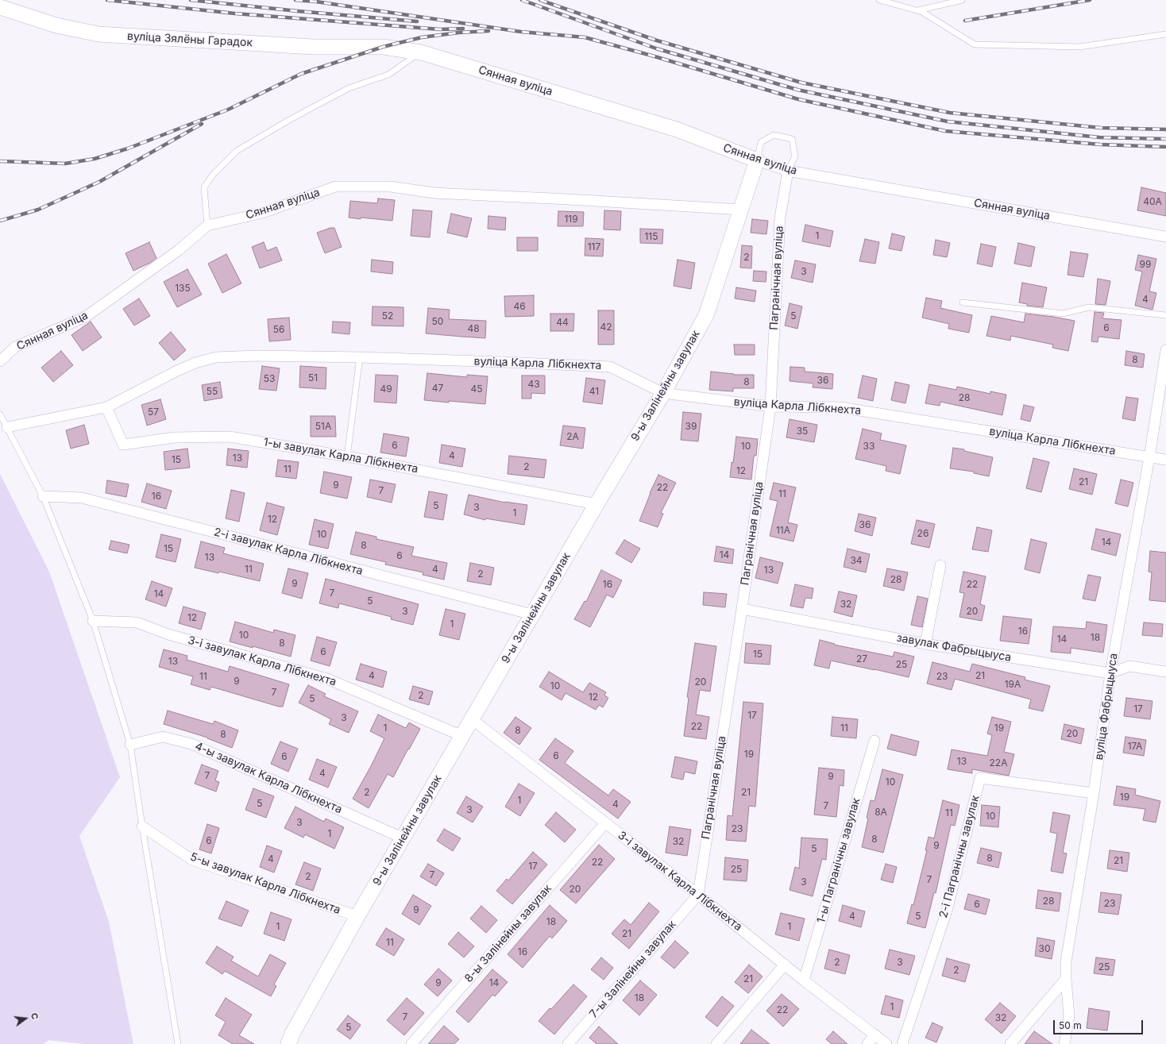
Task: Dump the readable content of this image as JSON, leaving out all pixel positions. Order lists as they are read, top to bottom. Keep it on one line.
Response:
{"streets":{"street":["вуліца Зялёны Гарадок","Сянная вуліца","Пагранічная вуліца","вуліца Карла Лібкнехта","9-ы Залінейны завулак","1-ы завулак Карла Лібкнехта","2-і завулак Карла Лібкнехта","завулак Фабрыцыуса","3-і завулак Карла Лібкнехта","вуліца Фабрыцыуса","4-ы завулак Карла Лібкнехта","2-і Пагранічны завулак","1-ы Пагранічны завулак","5-ы завулак Карла Лібкнехта","8-ы Залінейны завулак","7-ы Залінейны завулак"]},"crossings":[["вуліца Зялёны Гарадок","Сянная вуліца"],["Сянная вуліца","Пагранічная вуліца"],["Сянная вуліца","9-ы Залінейны завулак"],["Пагранічная вуліца","вуліца Карла Лібкнехта"],["Пагранічная вуліца","9-ы Залінейны завулак"],["Пагранічная вуліца","завулак Фабрыцыуса"],["Пагранічная вуліца","3-і завулак Карла Лібкнехта"],["Пагранічная вуліца","7-ы Залінейны завулак"],["вуліца Карла Лібкнехта","9-ы Залінейны завулак"],["вуліца Карла Лібкнехта","1-ы завулак Карла Лібкнехта"],["вуліца Карла Лібкнехта","вуліца Фабрыцыуса"],["9-ы Залінейны завулак","1-ы завулак Карла Лібкнехта"],["9-ы Залінейны завулак","2-і завулак Карла Лібкнехта"],["9-ы Залінейны завулак","3-і завулак Карла Лібкнехта"],["9-ы Залінейны завулак","4-ы завулак Карла Лібкнехта"],["9-ы Залінейны завулак","5-ы завулак Карла Лібкнехта"],["завулак Фабрыцыуса","вуліца Фабрыцыуса"],["3-і завулак Карла Лібкнехта","1-ы Пагранічны завулак"],["3-і завулак Карла Лібкнехта","8-ы Залінейны завулак"],["3-і завулак Карла Лібкнехта","7-ы Залінейны завулак"],["вуліца Фабрыцыуса","2-і Пагранічны завулак"]],"house_numbers":["40А","119","1","115","117","2","99","3","135","4","46","52","5","50","44","42","6","48","56","8","51","53","36","8","43","47","49","45","55","41","28","57","51А","39","35","2А","6","10","33","4","13","15","2","11","12","21","9","22","7","11","16","5","3","1","12","36","11А","26","10","14","8","15","14","6","13","34","11","4","13","2","28","9","16","22","7","14","5","32","3","20","12","1","16","10","18","14","8","6","15","27","13","25","4","21","11","23","9","20","19А","10","7","2","12","5","17","17","3","22","1","11","19","8","20","8","17А","19","6","6","13","22А","4","7","9","10","2","21","19","1","5","4","7","3","8А","11","10","3","23","1","8","6","32","9","5","8","4","21","22","17","25","7","2","7","3","20","28","23","6","9","4","5","18","1","1","21","11","30","16","2","3","25","2","21","9","14","18","1","22","7","32","5"],"scale_bar":"50 m","north":"right"}
